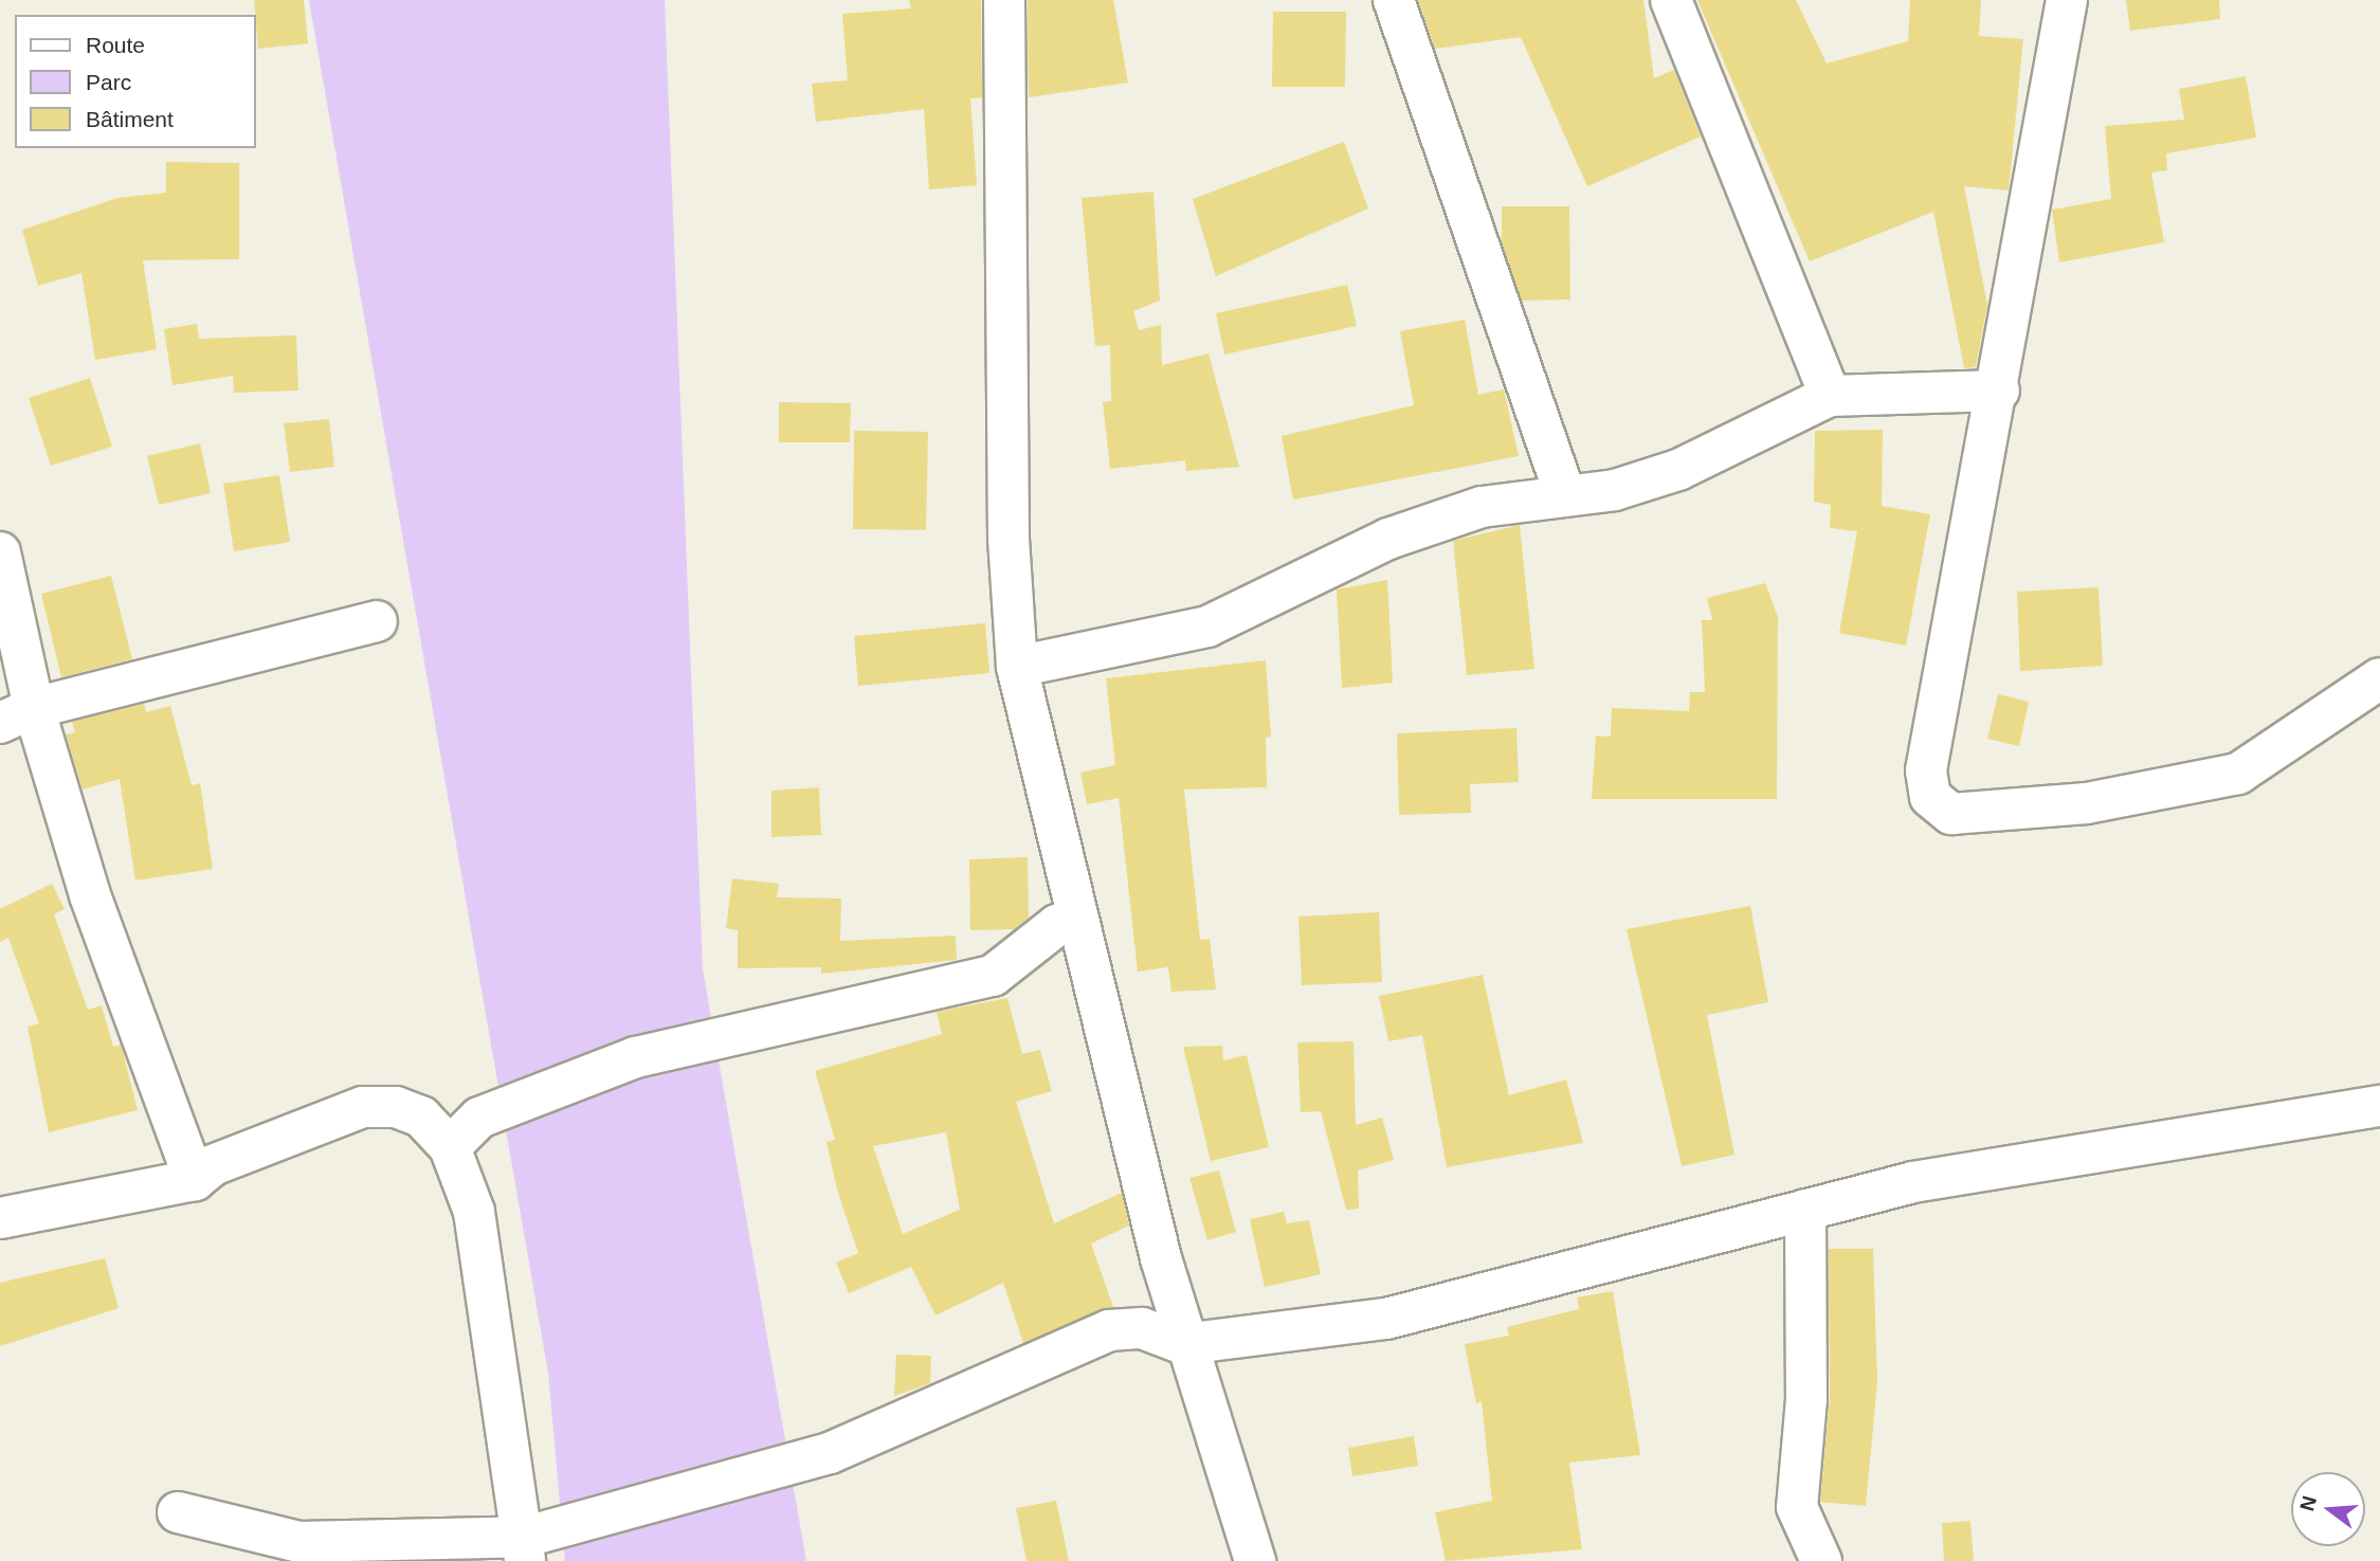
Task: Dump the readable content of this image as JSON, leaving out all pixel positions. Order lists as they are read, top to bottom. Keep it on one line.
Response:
{"legend":["Route","Parc","Bâtiment"],"north":"left"}
